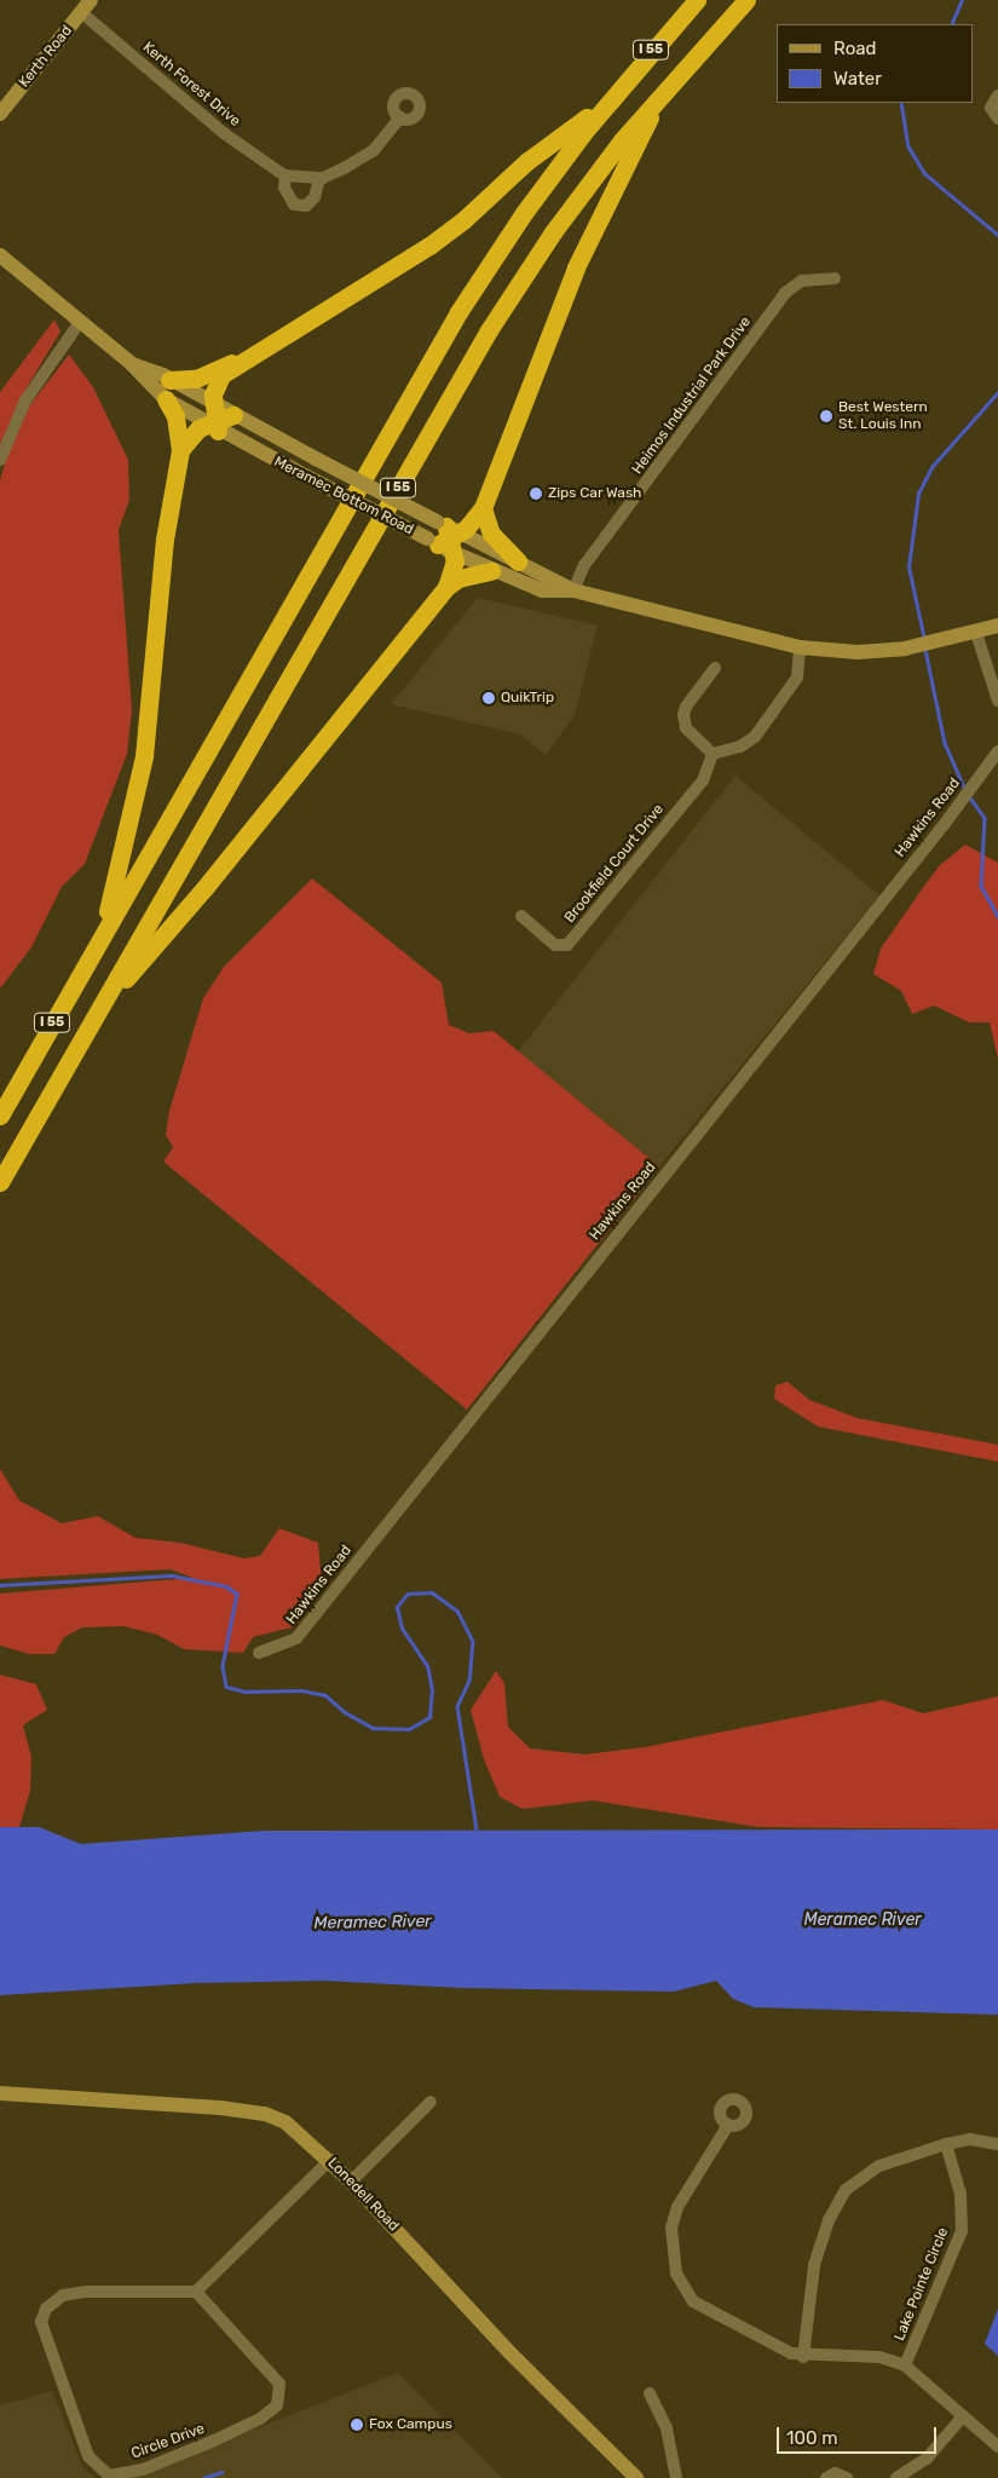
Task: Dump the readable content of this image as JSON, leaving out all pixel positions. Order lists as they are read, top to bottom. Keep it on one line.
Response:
{"streets":{"highway":["I 55"],"street":["Kerth Road","Kerth Forest Drive","Heimos Industrial Park Drive","Meramec Bottom Road","Hawkins Road","Brookfield Court Drive","Lonedell Road","Lake Pointe Circle","Circle Drive"]},"crossings":[["Kerth Road","Kerth Forest Drive"],["Heimos Industrial Park Drive","Meramec Bottom Road"]],"water":["Meramec River"],"places":["Best Western St. Louis Inn","Zips Car Wash","QuikTrip","Fox Campus"],"legend":["Road","Water"],"scale_bar":"100 m"}
